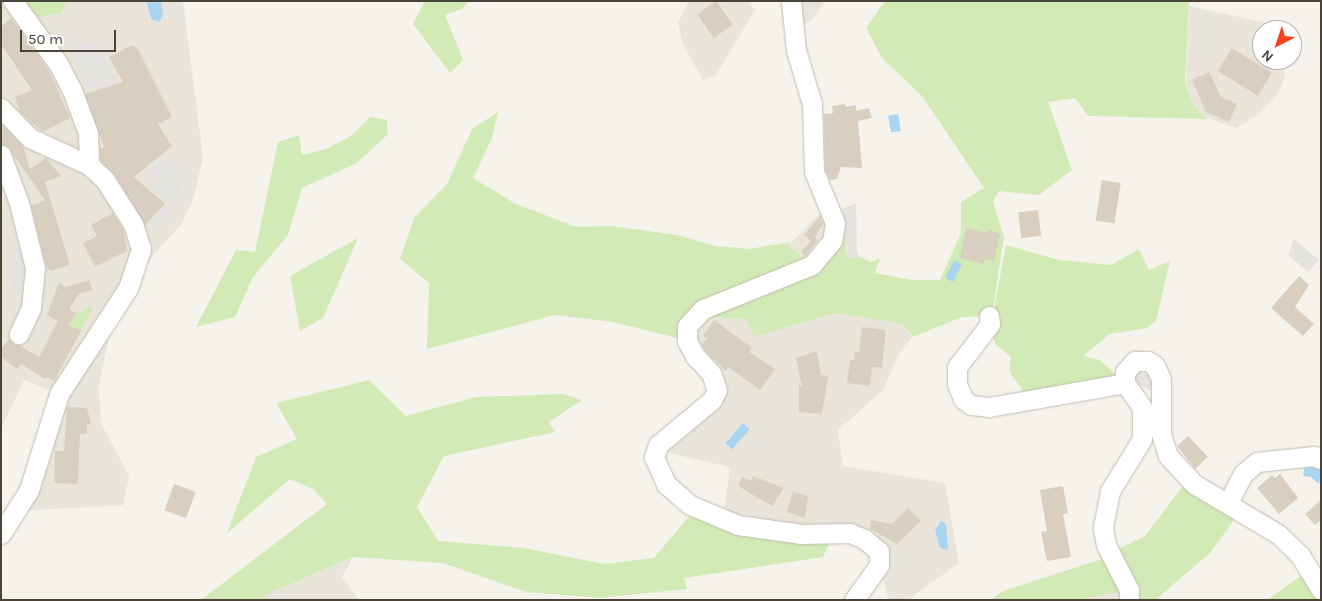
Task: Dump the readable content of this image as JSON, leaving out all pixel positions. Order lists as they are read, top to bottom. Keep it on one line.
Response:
{"scale_bar":"50 m","north":"bottom left"}
